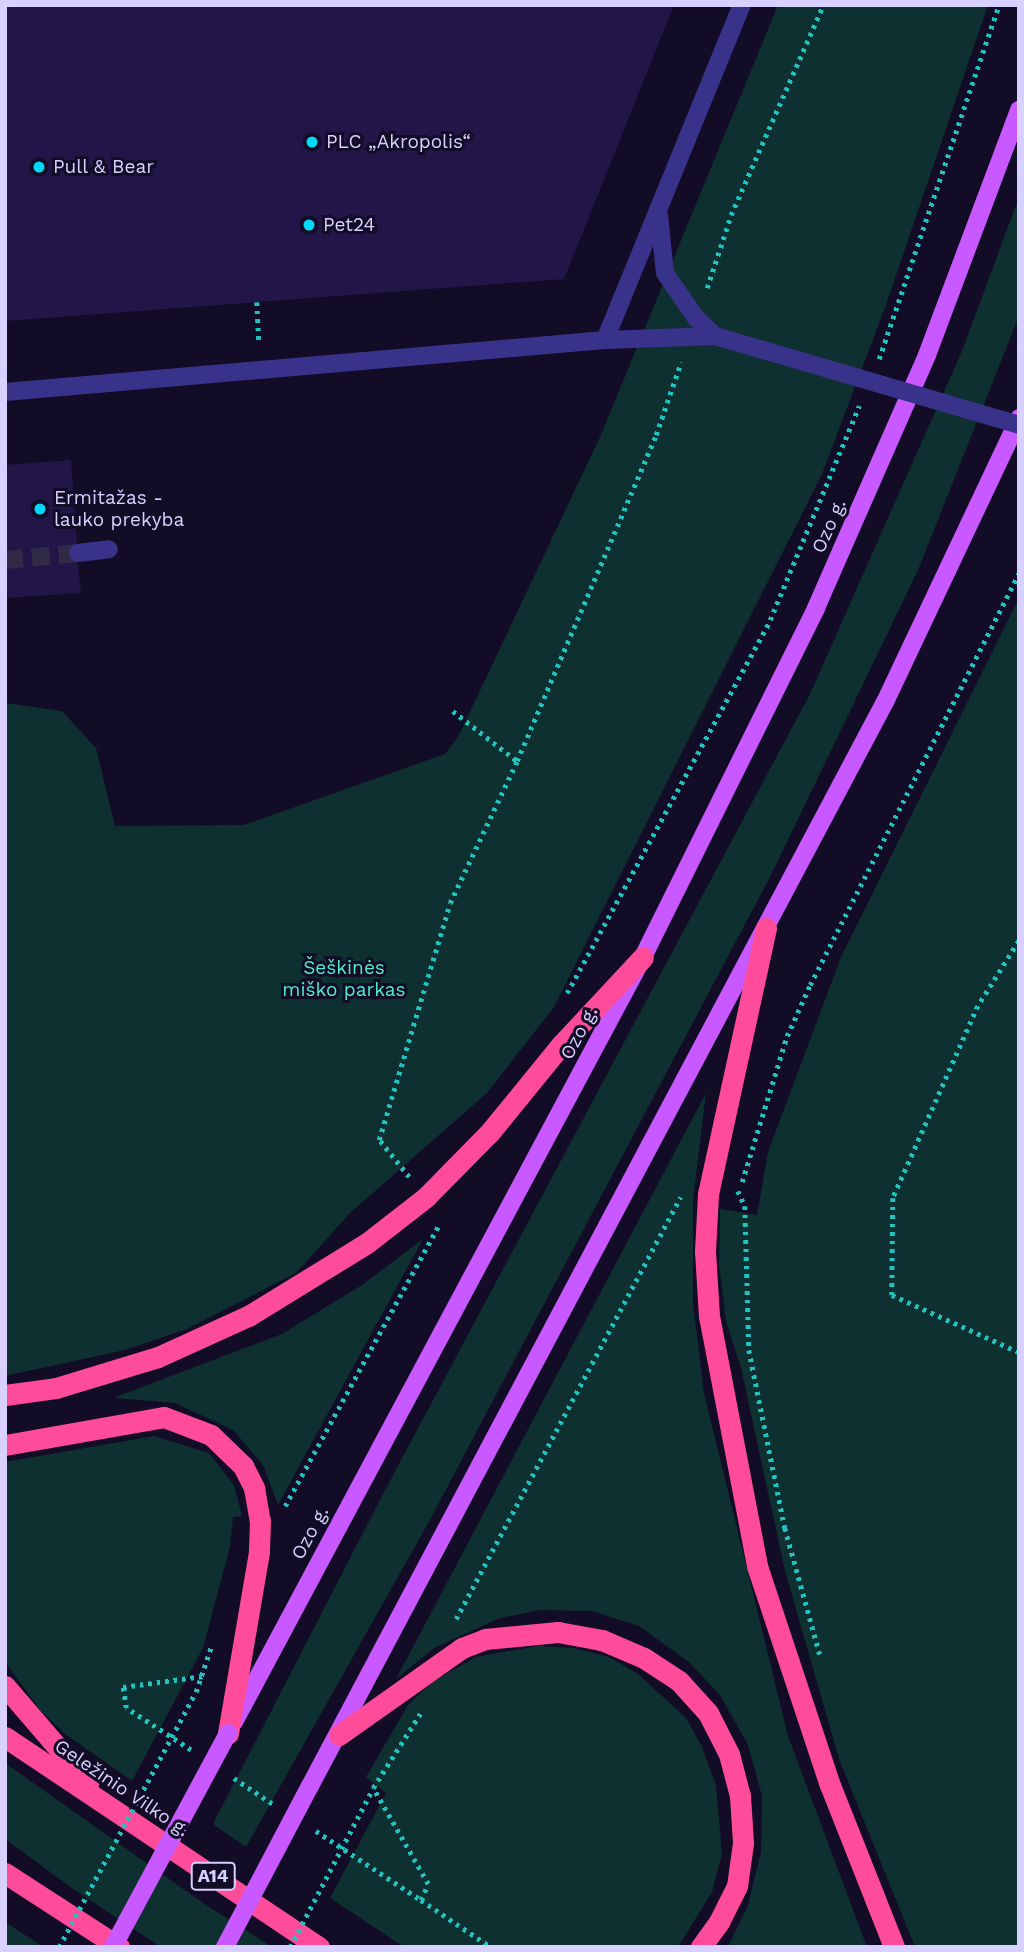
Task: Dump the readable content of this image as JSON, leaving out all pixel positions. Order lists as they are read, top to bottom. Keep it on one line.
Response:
{"streets":{"highway":["Geležinio Vilko g.","A14"],"main road":["Ozo g."]},"parks":["Šeškinės miško parkas"],"places":["PLC „Akropolis“","Pull & Bear","Pet24","Ermitažas - lauko prekyba"]}
